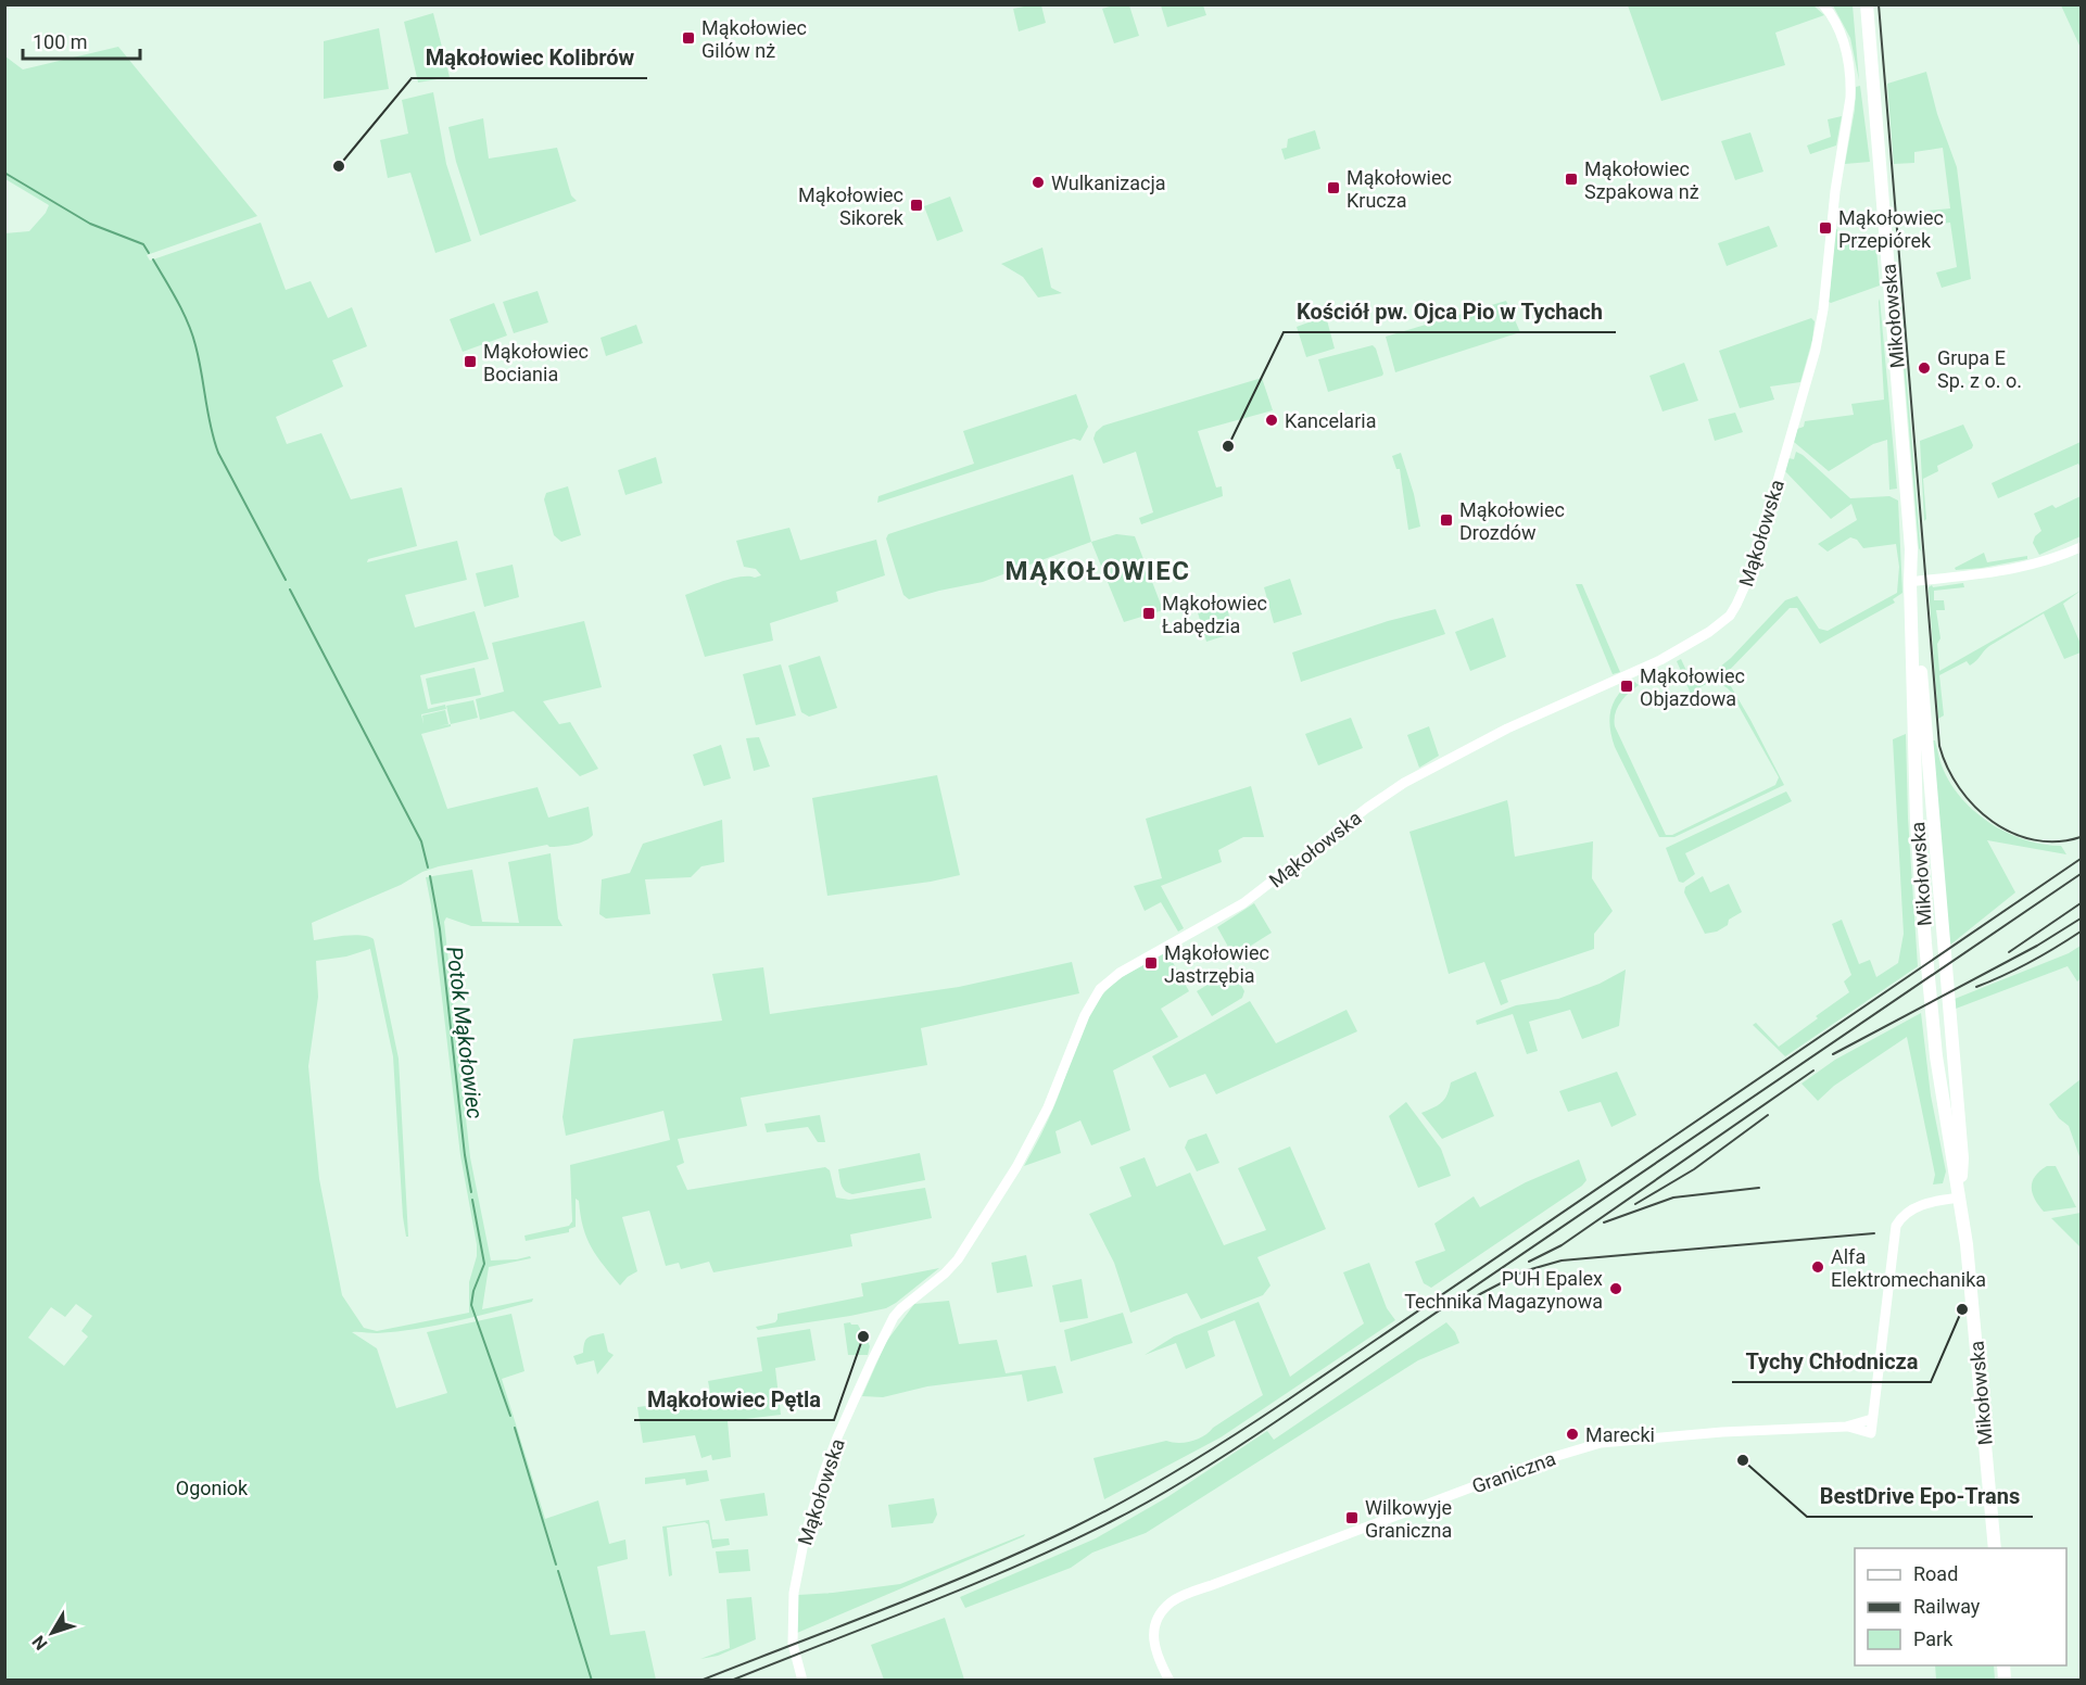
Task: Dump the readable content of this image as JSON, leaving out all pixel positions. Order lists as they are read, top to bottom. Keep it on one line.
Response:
{"streets":{"main road":["Mikołowska"],"street":["Mąkołowska","Graniczna"]},"districts":["MĄKOŁOWIEC"],"water":["Potok Mąkołowiec"],"parks":["Ogoniok"],"places":{"transit":["Mąkołowiec Gilów nż","Mąkołowiec Szpakowa nż","Mąkołowiec Krucza","Mąkołowiec Sikorek","Mąkołowiec Przepiórek","Mąkołowiec Bociania","Mąkołowiec Drozdów","Mąkołowiec Łabędzia","Mąkołowiec Objazdowa","Mąkołowiec Jastrzębia","Wilkowyje Graniczna"],"other":["Mąkołowiec Kolibrów","Wulkanizacja","Grupa E Sp. z o. o.","Kancelaria","Kościół pw. Ojca Pio w Tychach","Alfa Elektromechanika","PUH Epalex Technika Magazynowa","Tychy Chłodnicza","Mąkołowiec Pętla","Marecki","BestDrive Epo-Trans"]},"legend":["Road","Railway","Park"],"scale_bar":"100 m","north":"bottom left"}
